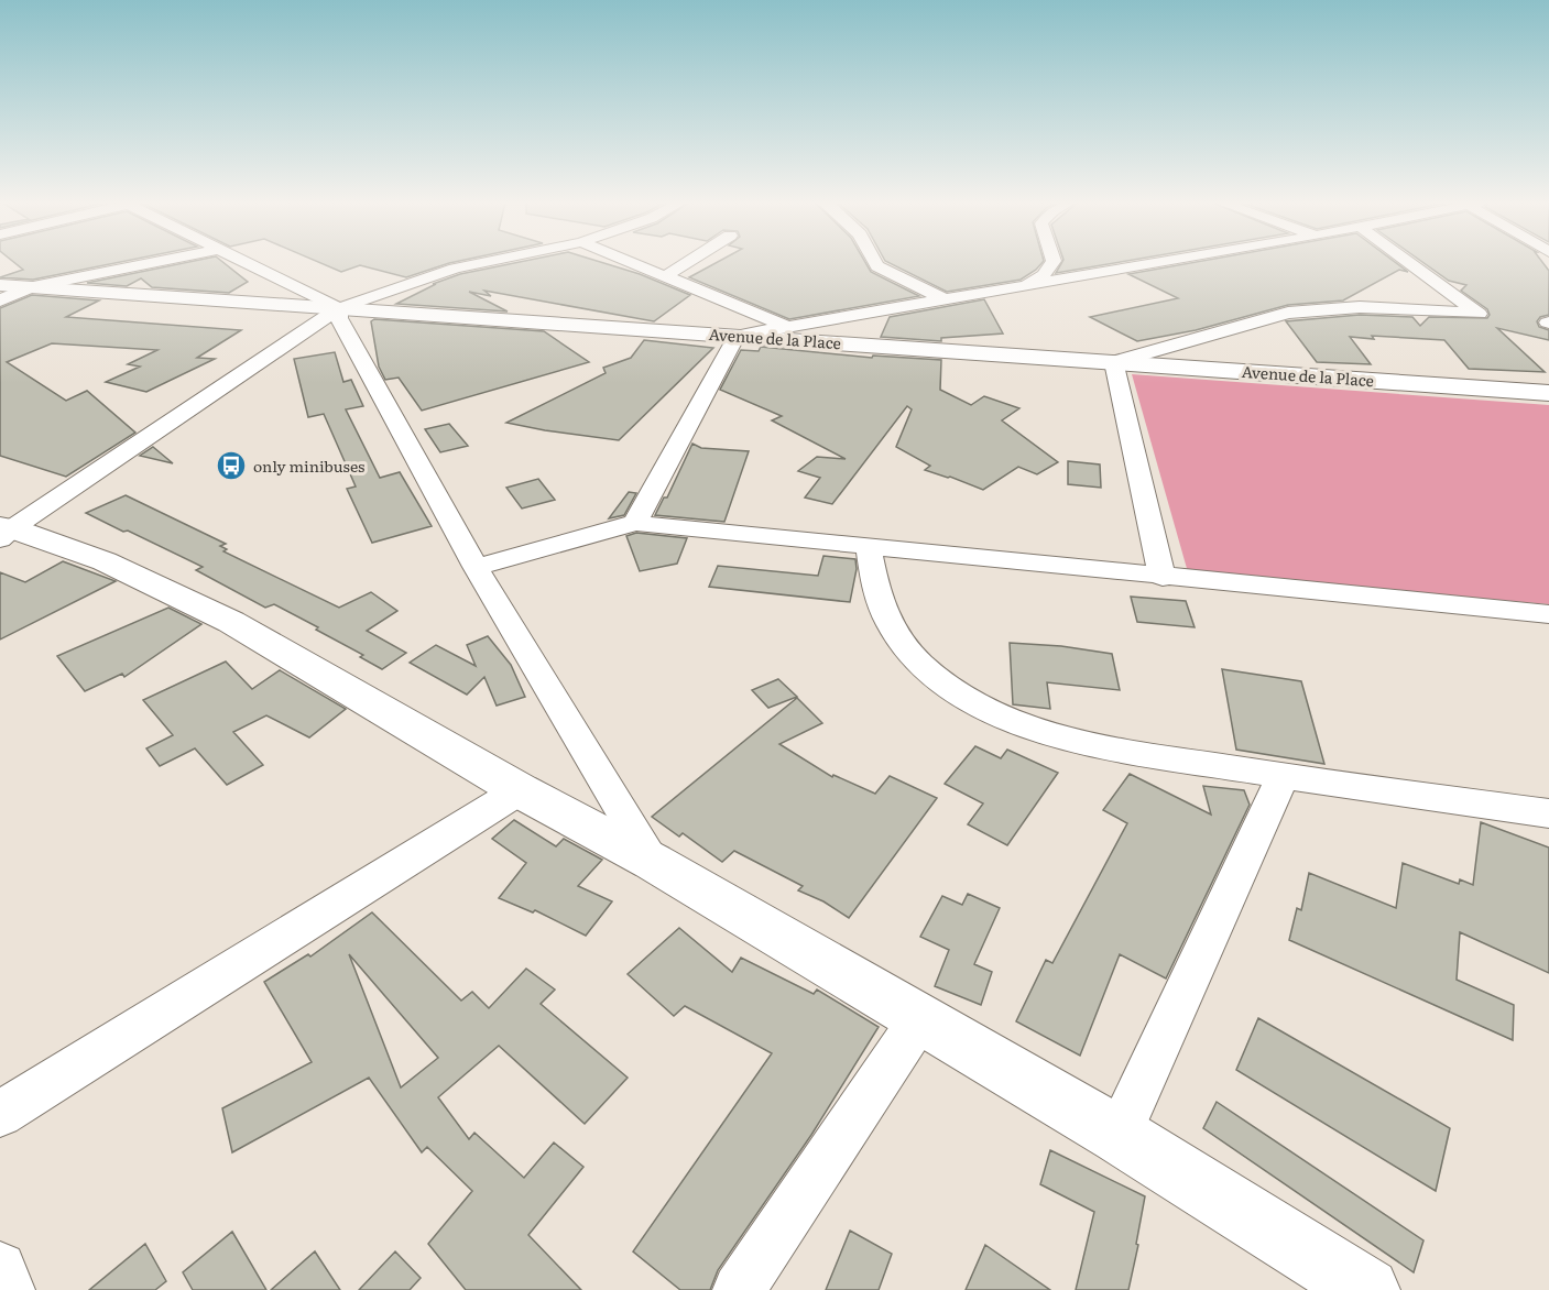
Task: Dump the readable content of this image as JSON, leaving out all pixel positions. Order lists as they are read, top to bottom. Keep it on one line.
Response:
{"streets":{"street":["Avenue de la Place"]},"places":{"bus stop":["only minibuses"]}}
